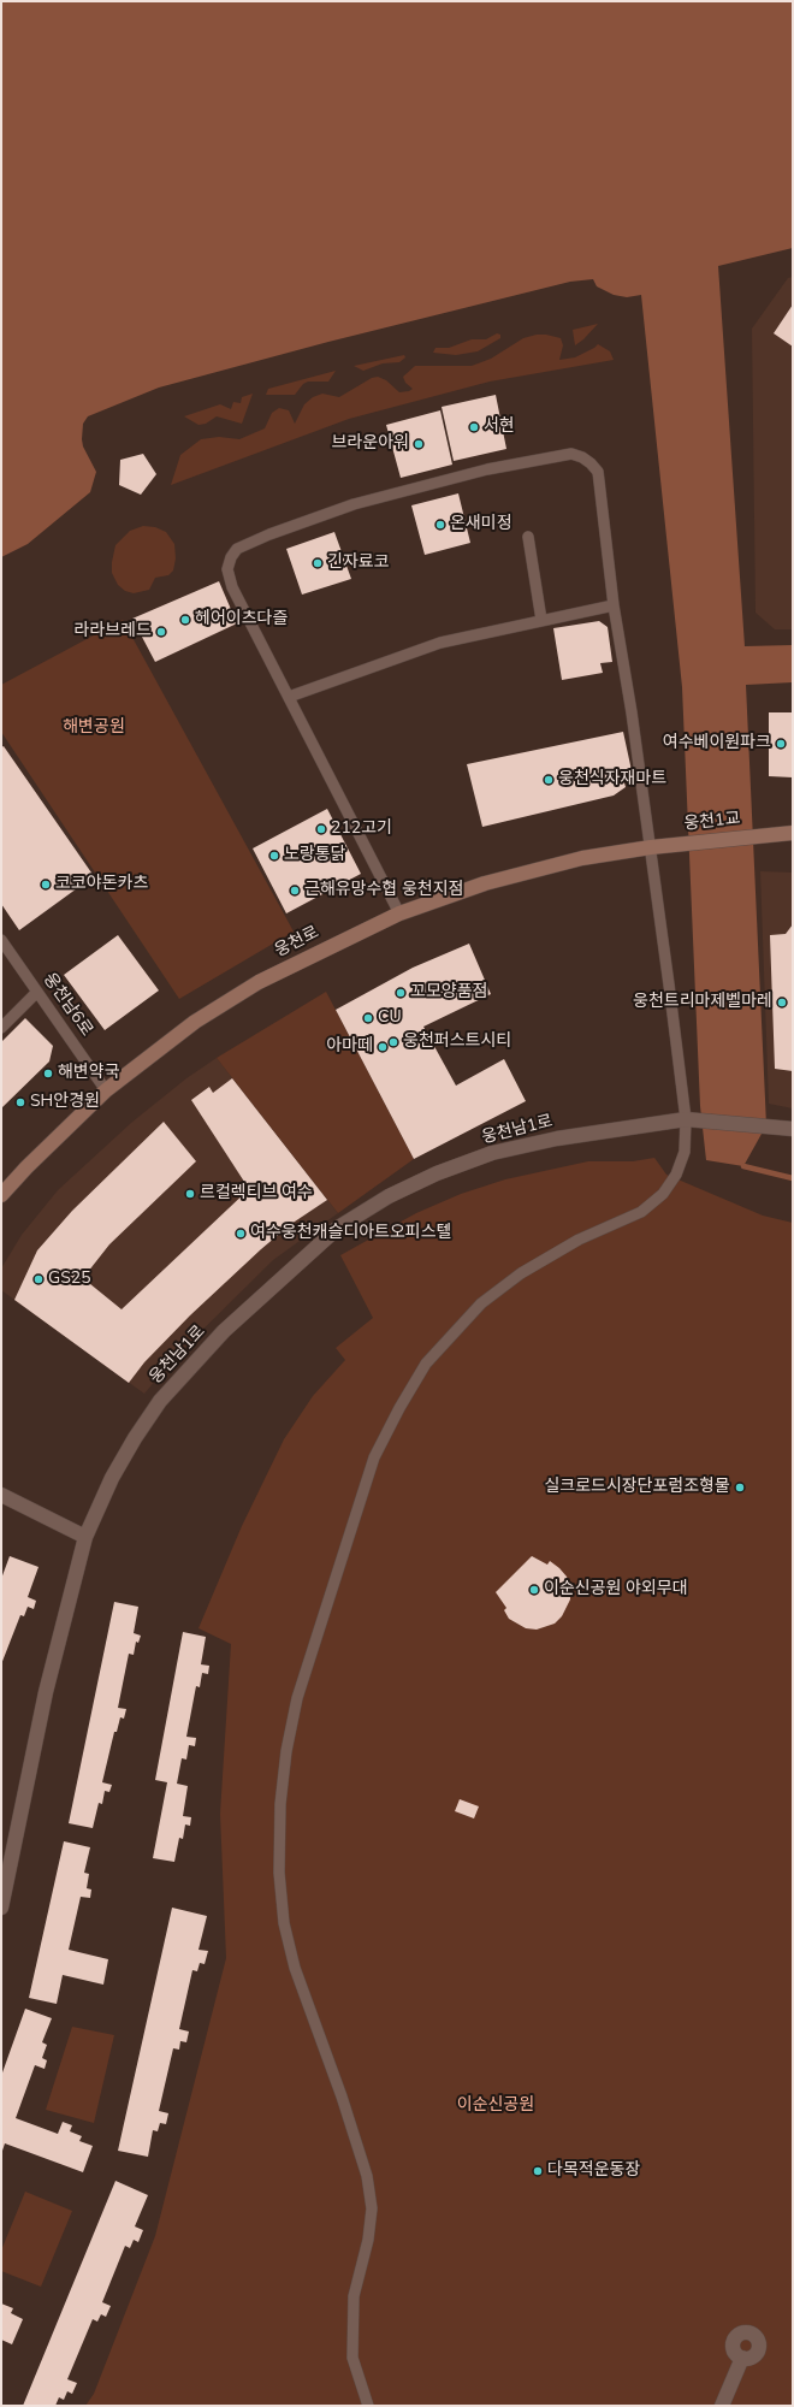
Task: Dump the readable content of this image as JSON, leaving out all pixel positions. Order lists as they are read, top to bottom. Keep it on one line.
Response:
{"streets":{"street":["웅천1교","웅천로","웅천남1로"],"lane":["웅천남6로"]},"crossings":[["웅천1교","웅천로"],["웅천로","웅천남6로"]],"parks":["해변공원","이순신공원"],"places":["서현","브라운아워","온새미정","긴자료코","헤어이츠다즐","라라브레드","여수베이원파크","웅천식자재마트","212고기","노랑통닭","코코야돈카츠","근해유망수협 웅천지점","꼬모양품점","웅천트리마제벨마레","CU","웅천퍼스트시티","아마떼","해변약국","SH안경원","르컬렉티브 여수","여수웅천캐슬디아트오피스텔","GS25","실크로드시장단포럼조형물","이순신공원 야외무대","다목적운동장"]}
